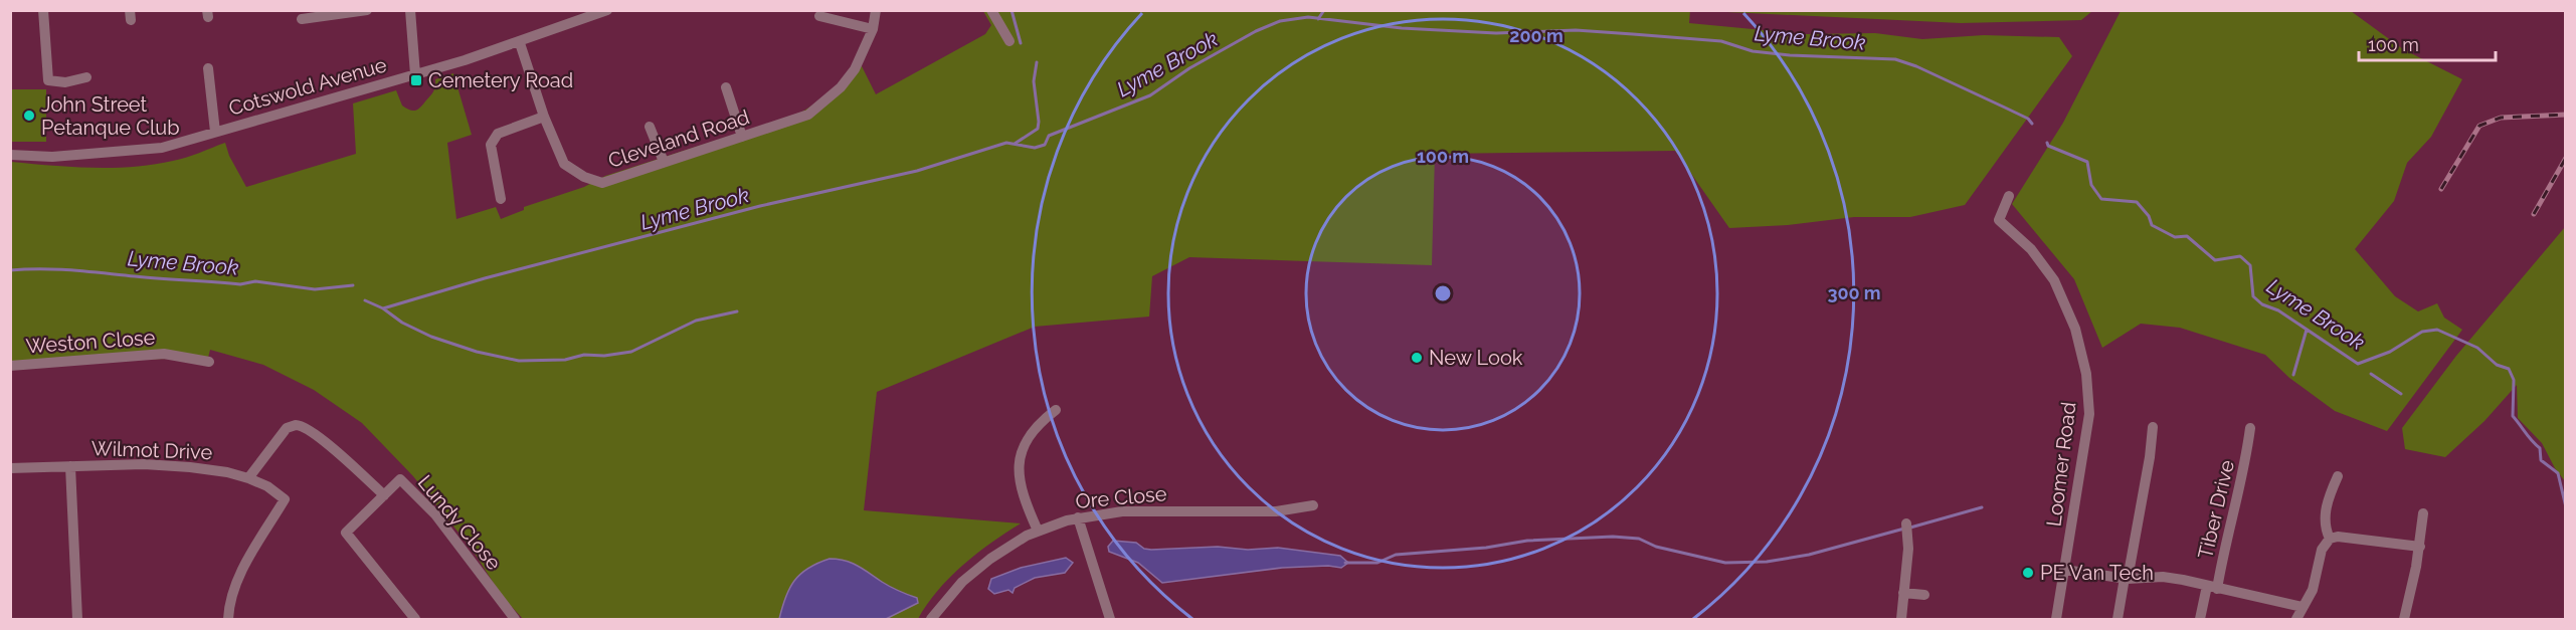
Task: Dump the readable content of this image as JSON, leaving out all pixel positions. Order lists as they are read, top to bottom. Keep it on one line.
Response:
{"streets":{"street":["Cotswold Avenue","Cleveland Road","Weston Close","Wilmot Drive","Loomer Road","Ore Close","Tiber Drive","Lundy Close"]},"crossings":[["Cotswold Avenue","Cleveland Road"]],"water":["Lyme Brook"],"places":{"transit":["Cemetery Road"],"other":["John Street Petanque Club","New Look","PE Van Tech"]},"scale_bar":"100 m","rings":["200 m","100 m","300 m"]}
